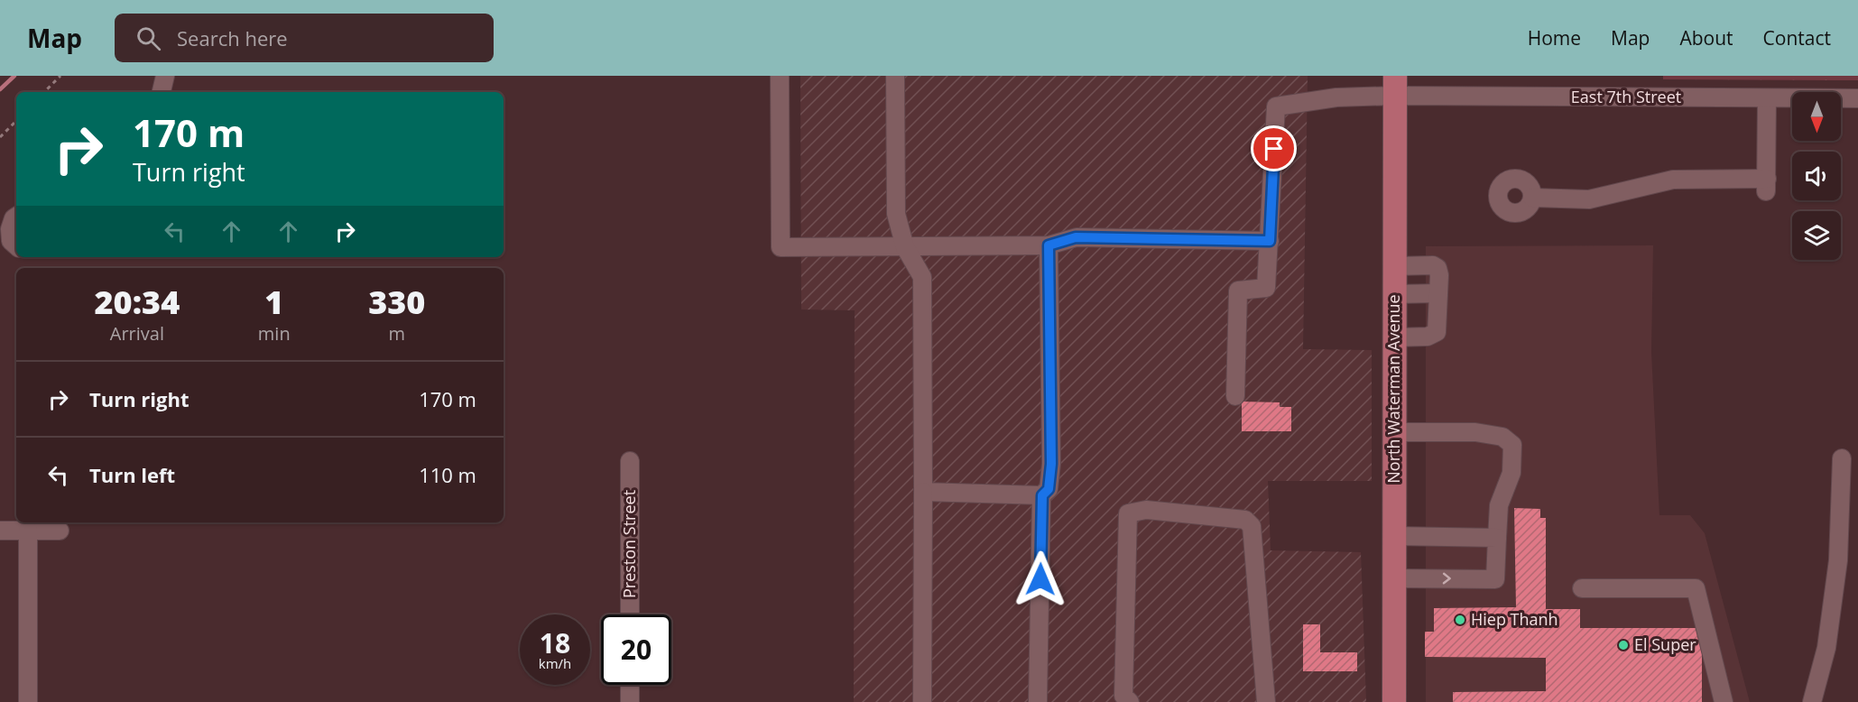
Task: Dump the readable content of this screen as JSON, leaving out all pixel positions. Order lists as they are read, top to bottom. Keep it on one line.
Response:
{"streets":{"main road":["North Waterman Avenue"],"street":["East 7th Street","Preston Street"]},"crossings":[["East 7th Street","North Waterman Avenue"]],"places":["Hiep Thanh","El Super"],"north":"bottom","page":{"header":"Map","search":"Search here","nav":["Home","Map","About","Contact"],"turn":["170 m","Turn right"],"eta":["20:34","Arrival","1","min","330","m"],"list":[{"name":"Turn right","value":"170 m"},{"name":"Turn left","value":"110 m"}],"speed":"18 km/h","limit":"20"}}
